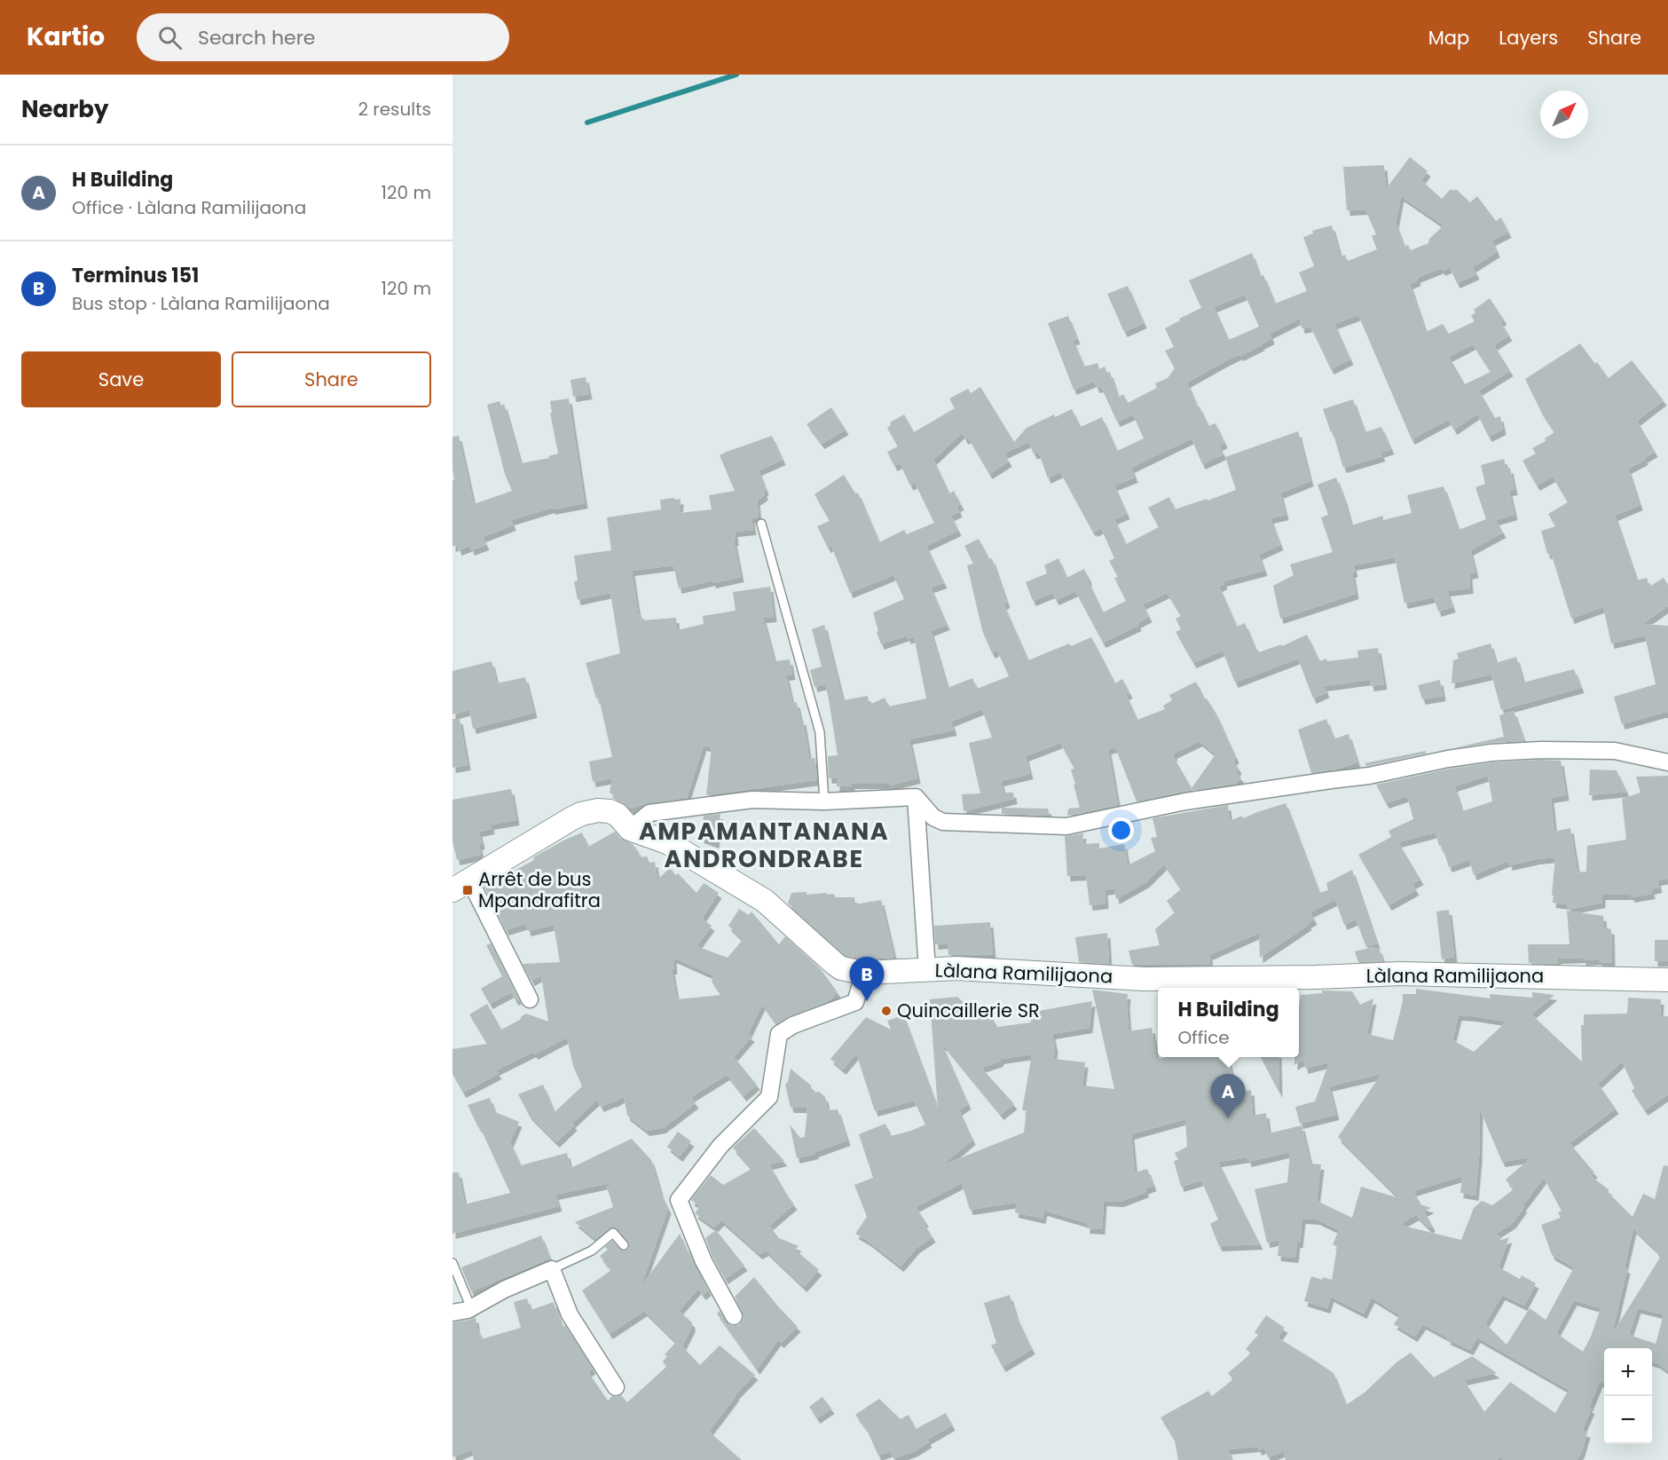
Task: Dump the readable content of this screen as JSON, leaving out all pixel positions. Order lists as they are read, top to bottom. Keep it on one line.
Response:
{"streets":{"street":["Làlana Ramilijaona"]},"districts":["AMPAMANTANANA ANDRONDRABE"],"places":{"transit":["Arrêt de bus Mpandrafitra"],"other":["Quincaillerie SR"]},"north":"top right","page":{"header":"Kartio","search":"Search here","nav":["Map","Layers","Share"],"heading":["Nearby","2 results"],"list":[{"mark":"A","name":"H Building","note":"Office · Làlana Ramilijaona","value":"120 m"},{"mark":"B","name":"Terminus 151","note":"Bus stop · Làlana Ramilijaona","value":"120 m"}],"buttons":["Save","Share"],"pins":["B","A"],"popup":["H Building","Office"],"map_buttons":["+","−"]}}
